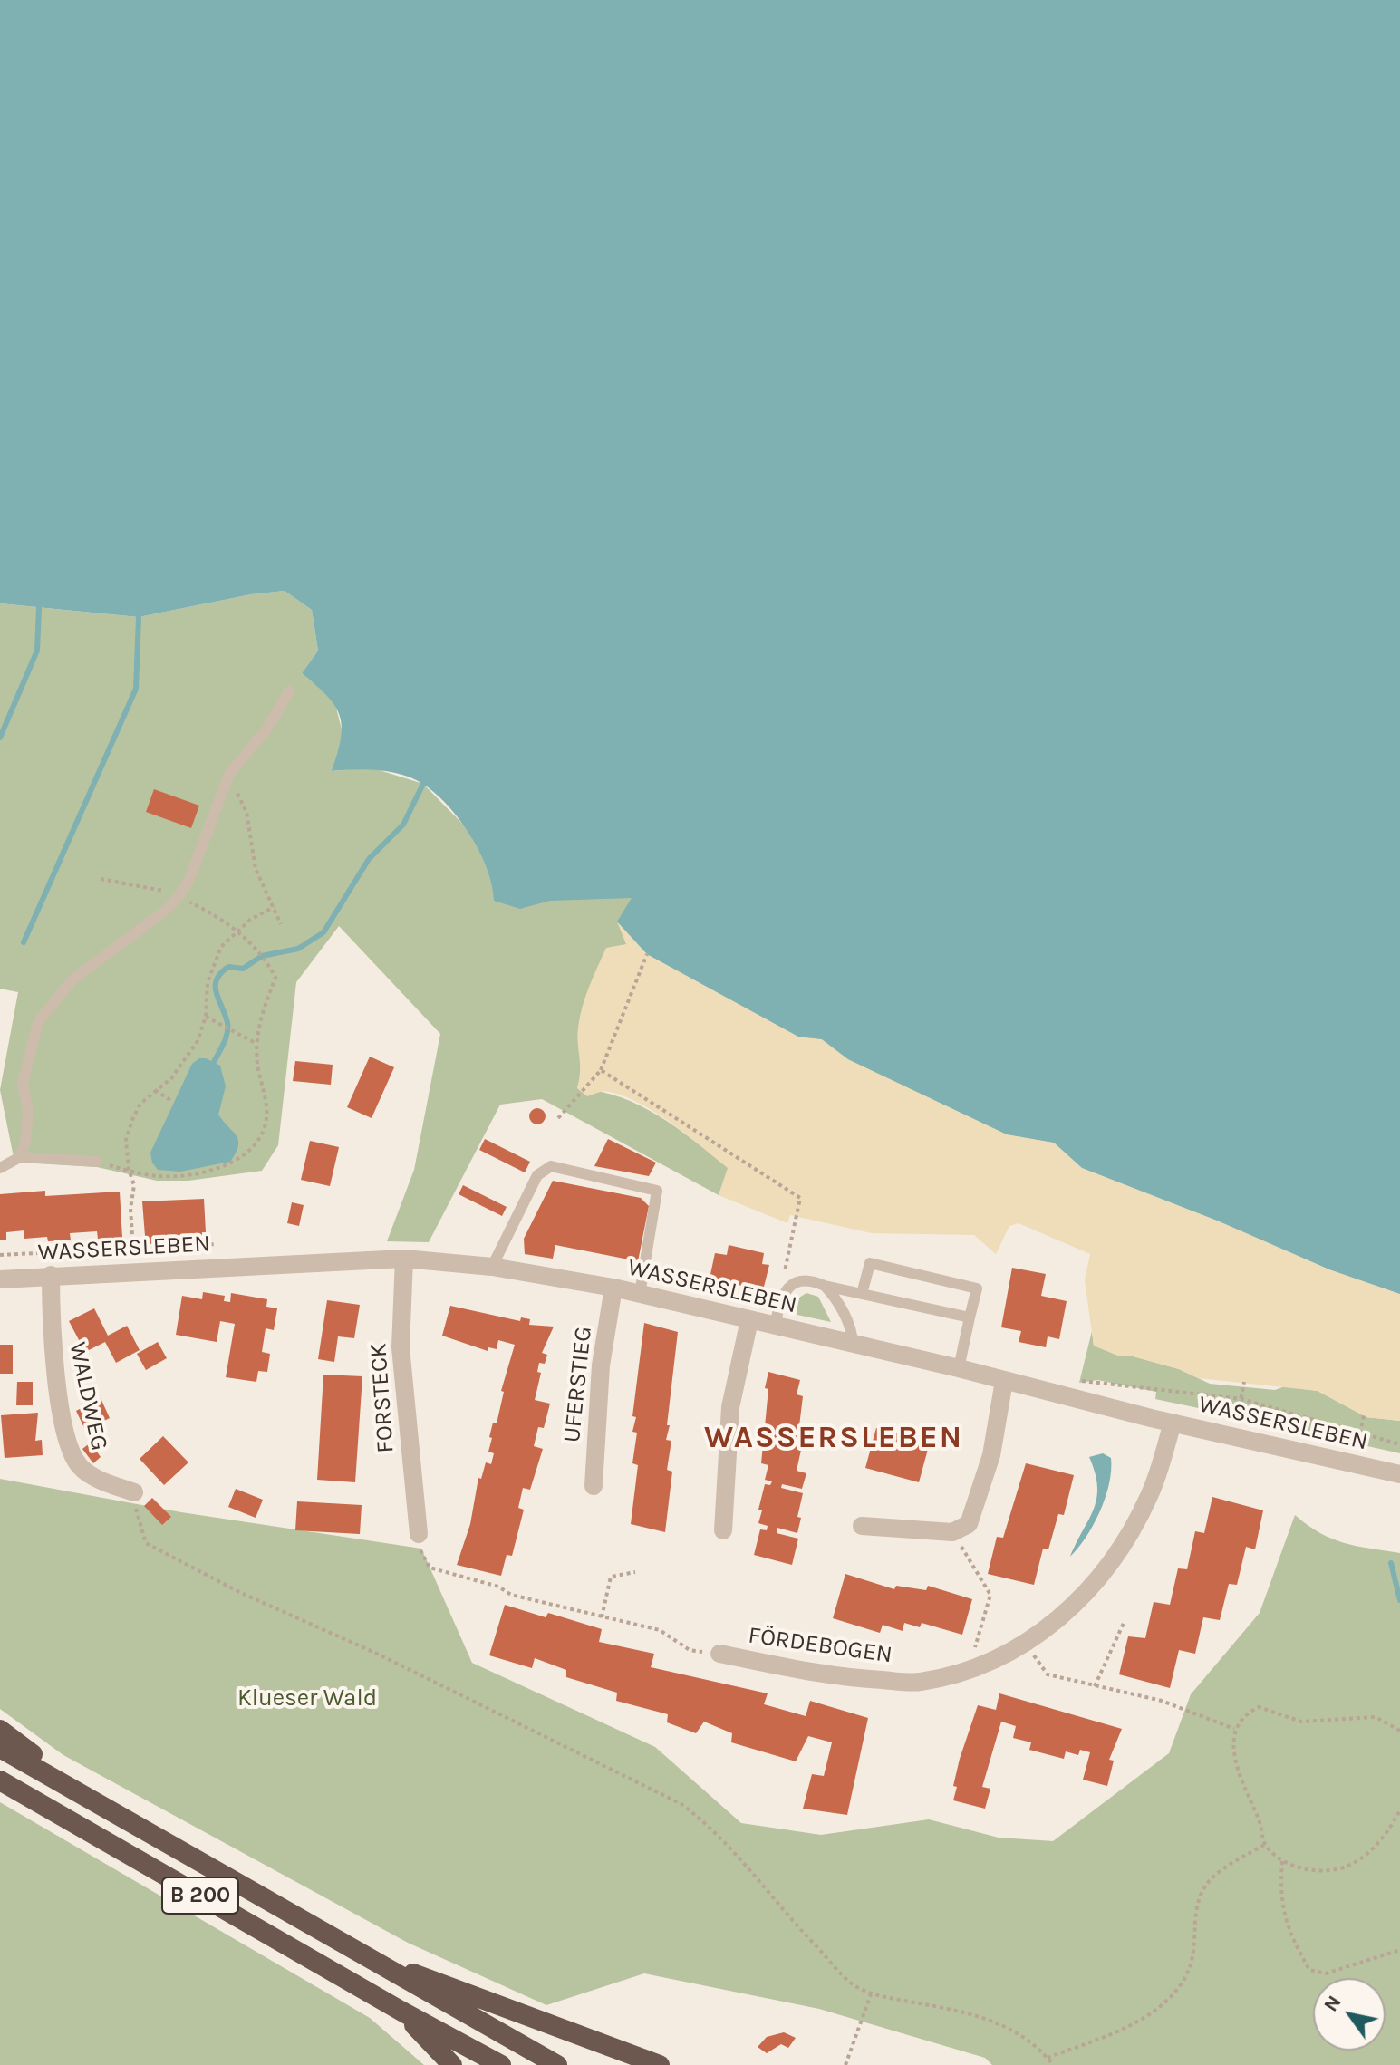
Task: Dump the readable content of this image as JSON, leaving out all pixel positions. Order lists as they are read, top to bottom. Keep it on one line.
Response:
{"streets":{"highway":["B 200"],"street":["WASSERSLEBEN","UFERSTIEG","WALDWEG","FORSTECK","FÖRDEBOGEN"]},"crossings":[["WASSERSLEBEN","UFERSTIEG"],["WASSERSLEBEN","WALDWEG"],["WASSERSLEBEN","FORSTECK"],["WASSERSLEBEN","FÖRDEBOGEN"]],"districts":["WASSERSLEBEN"],"parks":["Klueser Wald"],"north":"top left"}
